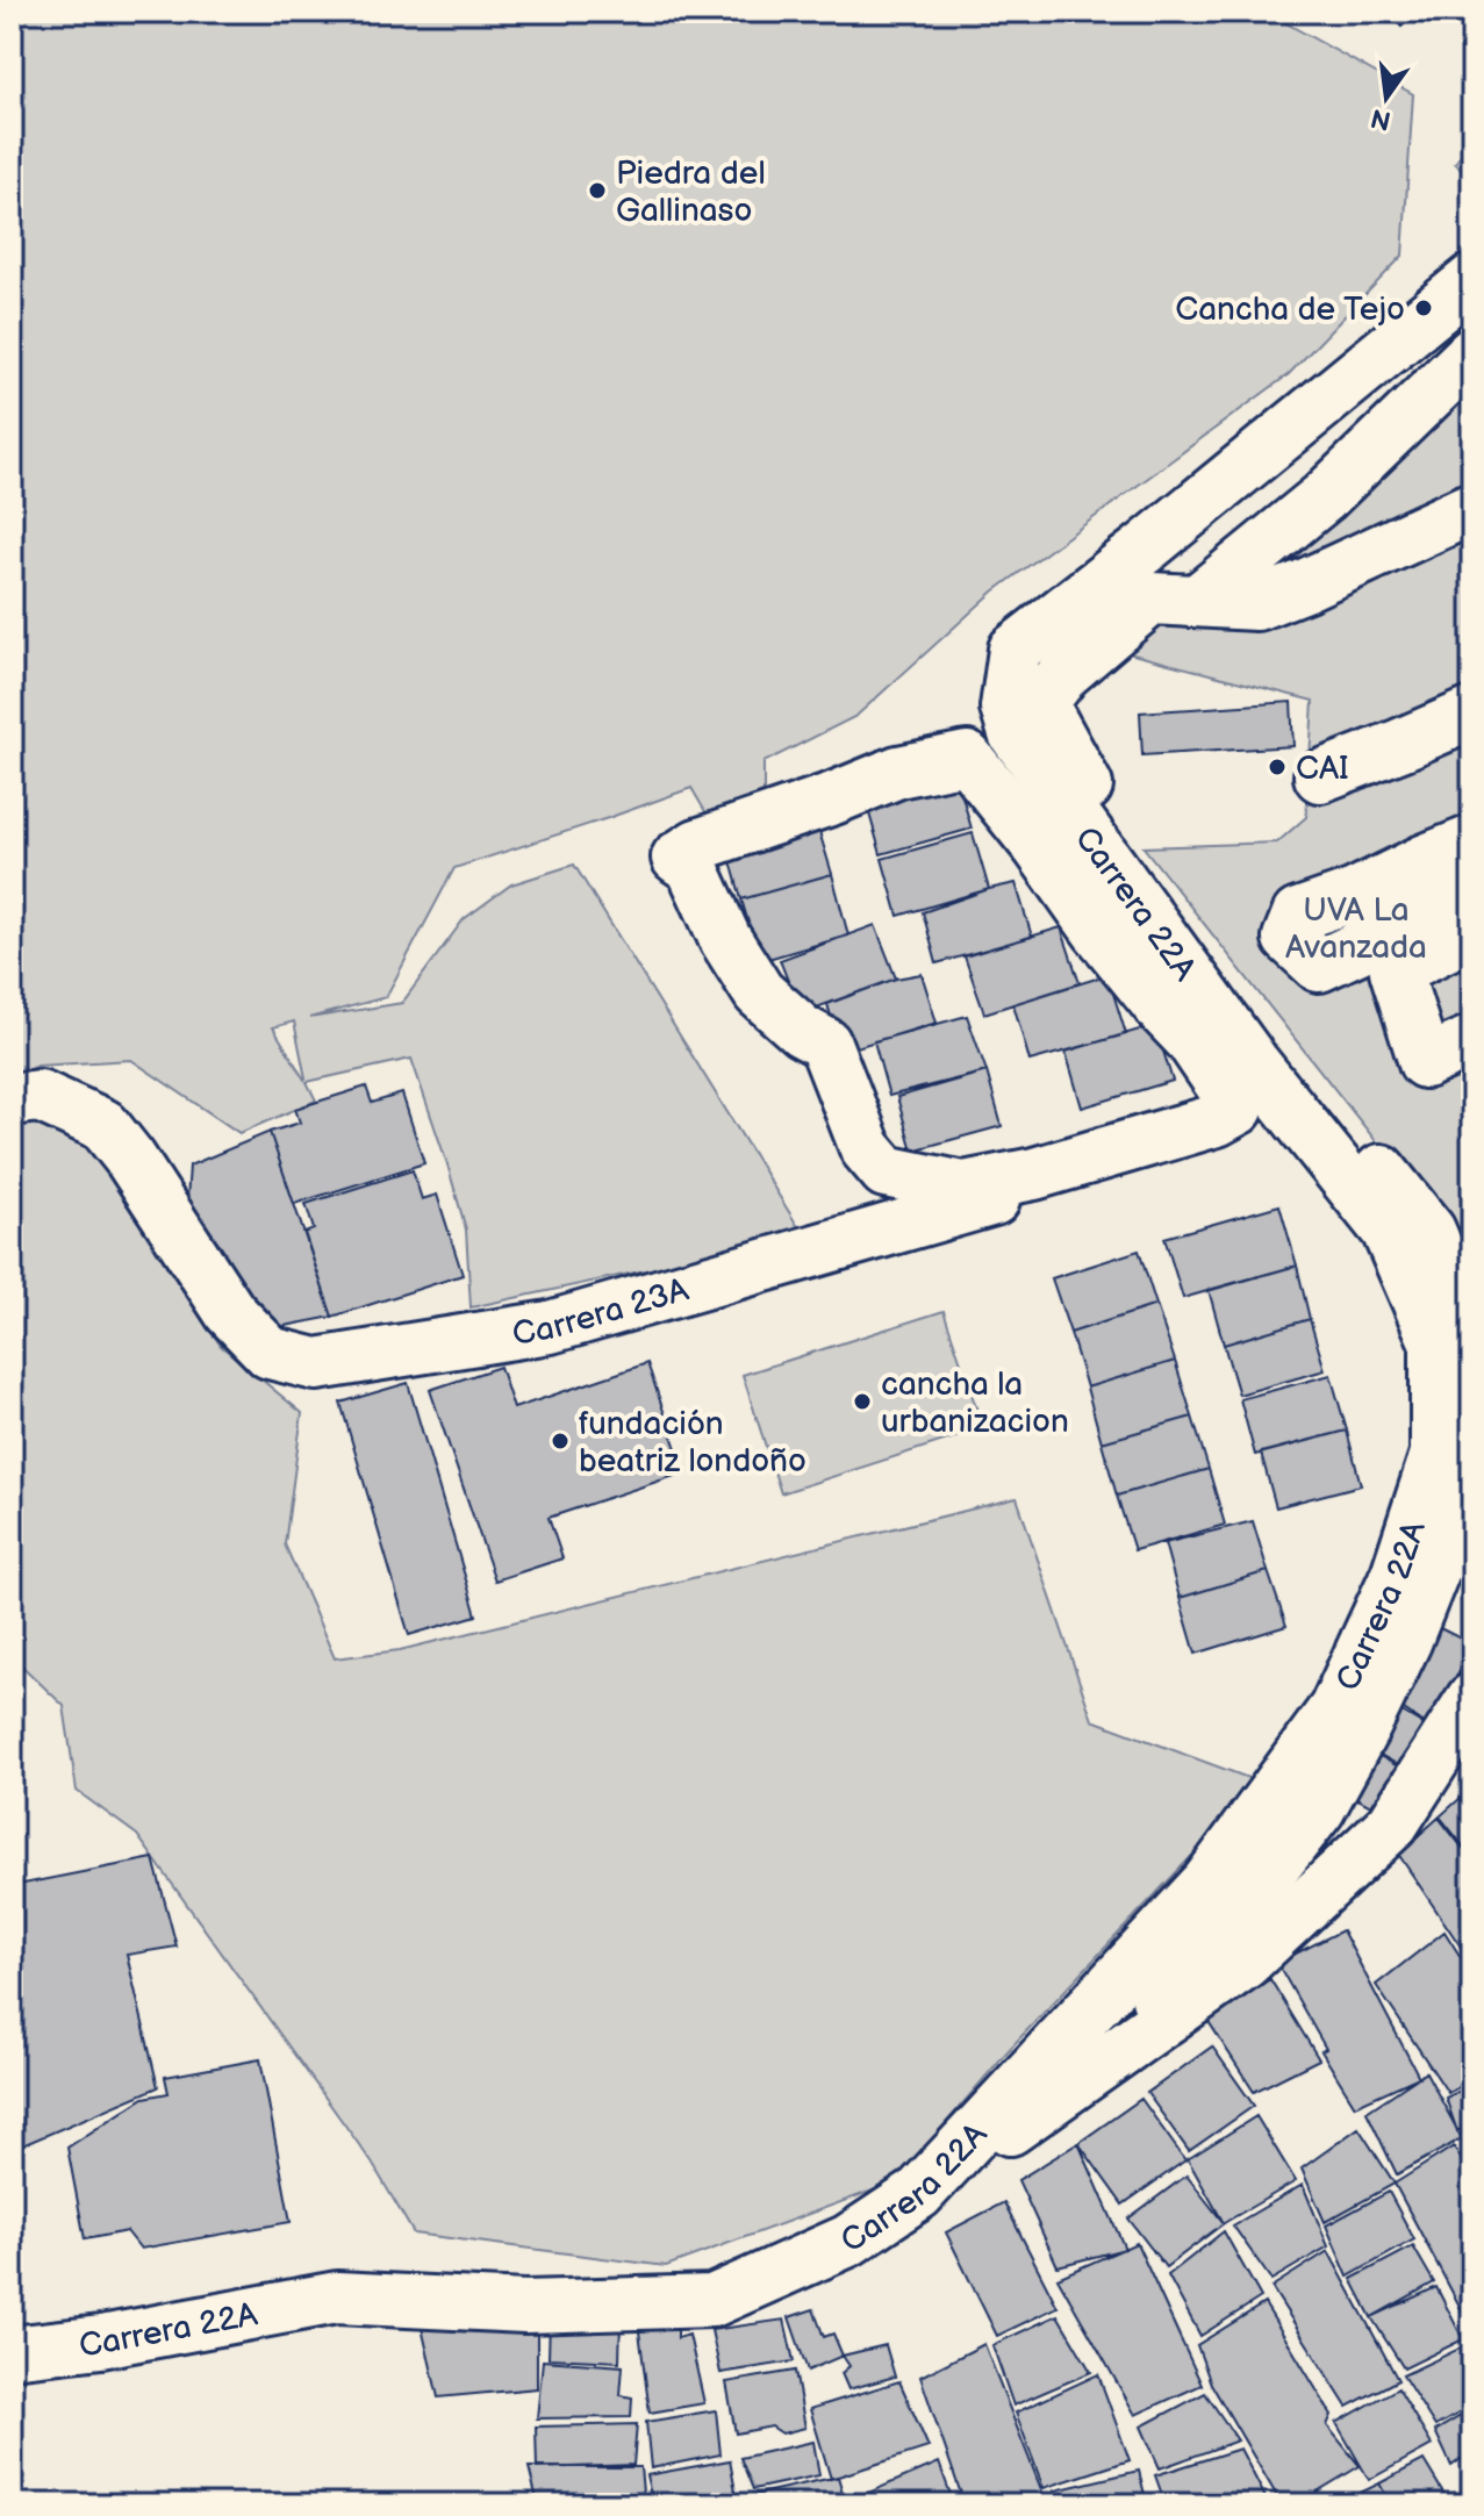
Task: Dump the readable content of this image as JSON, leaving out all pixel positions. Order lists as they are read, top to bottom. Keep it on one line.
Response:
{"streets":{"street":["Carrera 22A","Carrera 23A"]},"crossings":[["Carrera 22A","Carrera 23A"]],"parks":["UVA La Avanzada"],"places":["Piedra del Gallinaso","Cancha de Tejo","CAI","cancha la urbanizacion","fundación beatriz londoño"],"north":"bottom"}
